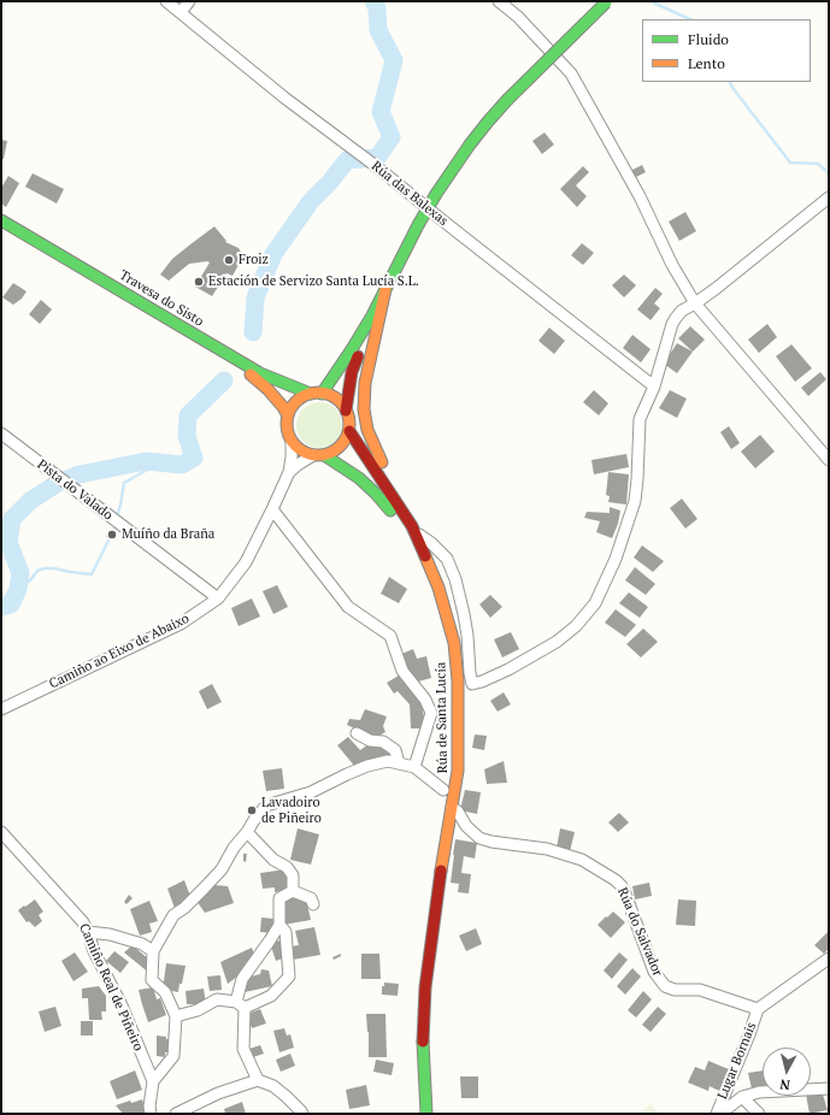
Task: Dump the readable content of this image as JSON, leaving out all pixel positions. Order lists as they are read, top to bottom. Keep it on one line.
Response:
{"streets":{"highway":["Travesa do Sisto","Rúa de Santa Lucía"],"street":["Rúa das Balexas","Pista do Valado","Camiño ao Eixo de Abaixo","Rúa do Salvador","Camiño Real de Piñeiro","Lugar Bornais"]},"crossings":[["Travesa do Sisto","Rúa de Santa Lucía"],["Pista do Valado","Camiño ao Eixo de Abaixo"],["Rúa de Santa Lucía","Rúa do Salvador"],["Rúa do Salvador","Lugar Bornais"]],"places":["Froiz","Estación de Servizo Santa Lucía S.L.","Muíño da Braña","Lavadoiro de Piñeiro"],"legend":["Fluido","Lento"],"north":"bottom"}
